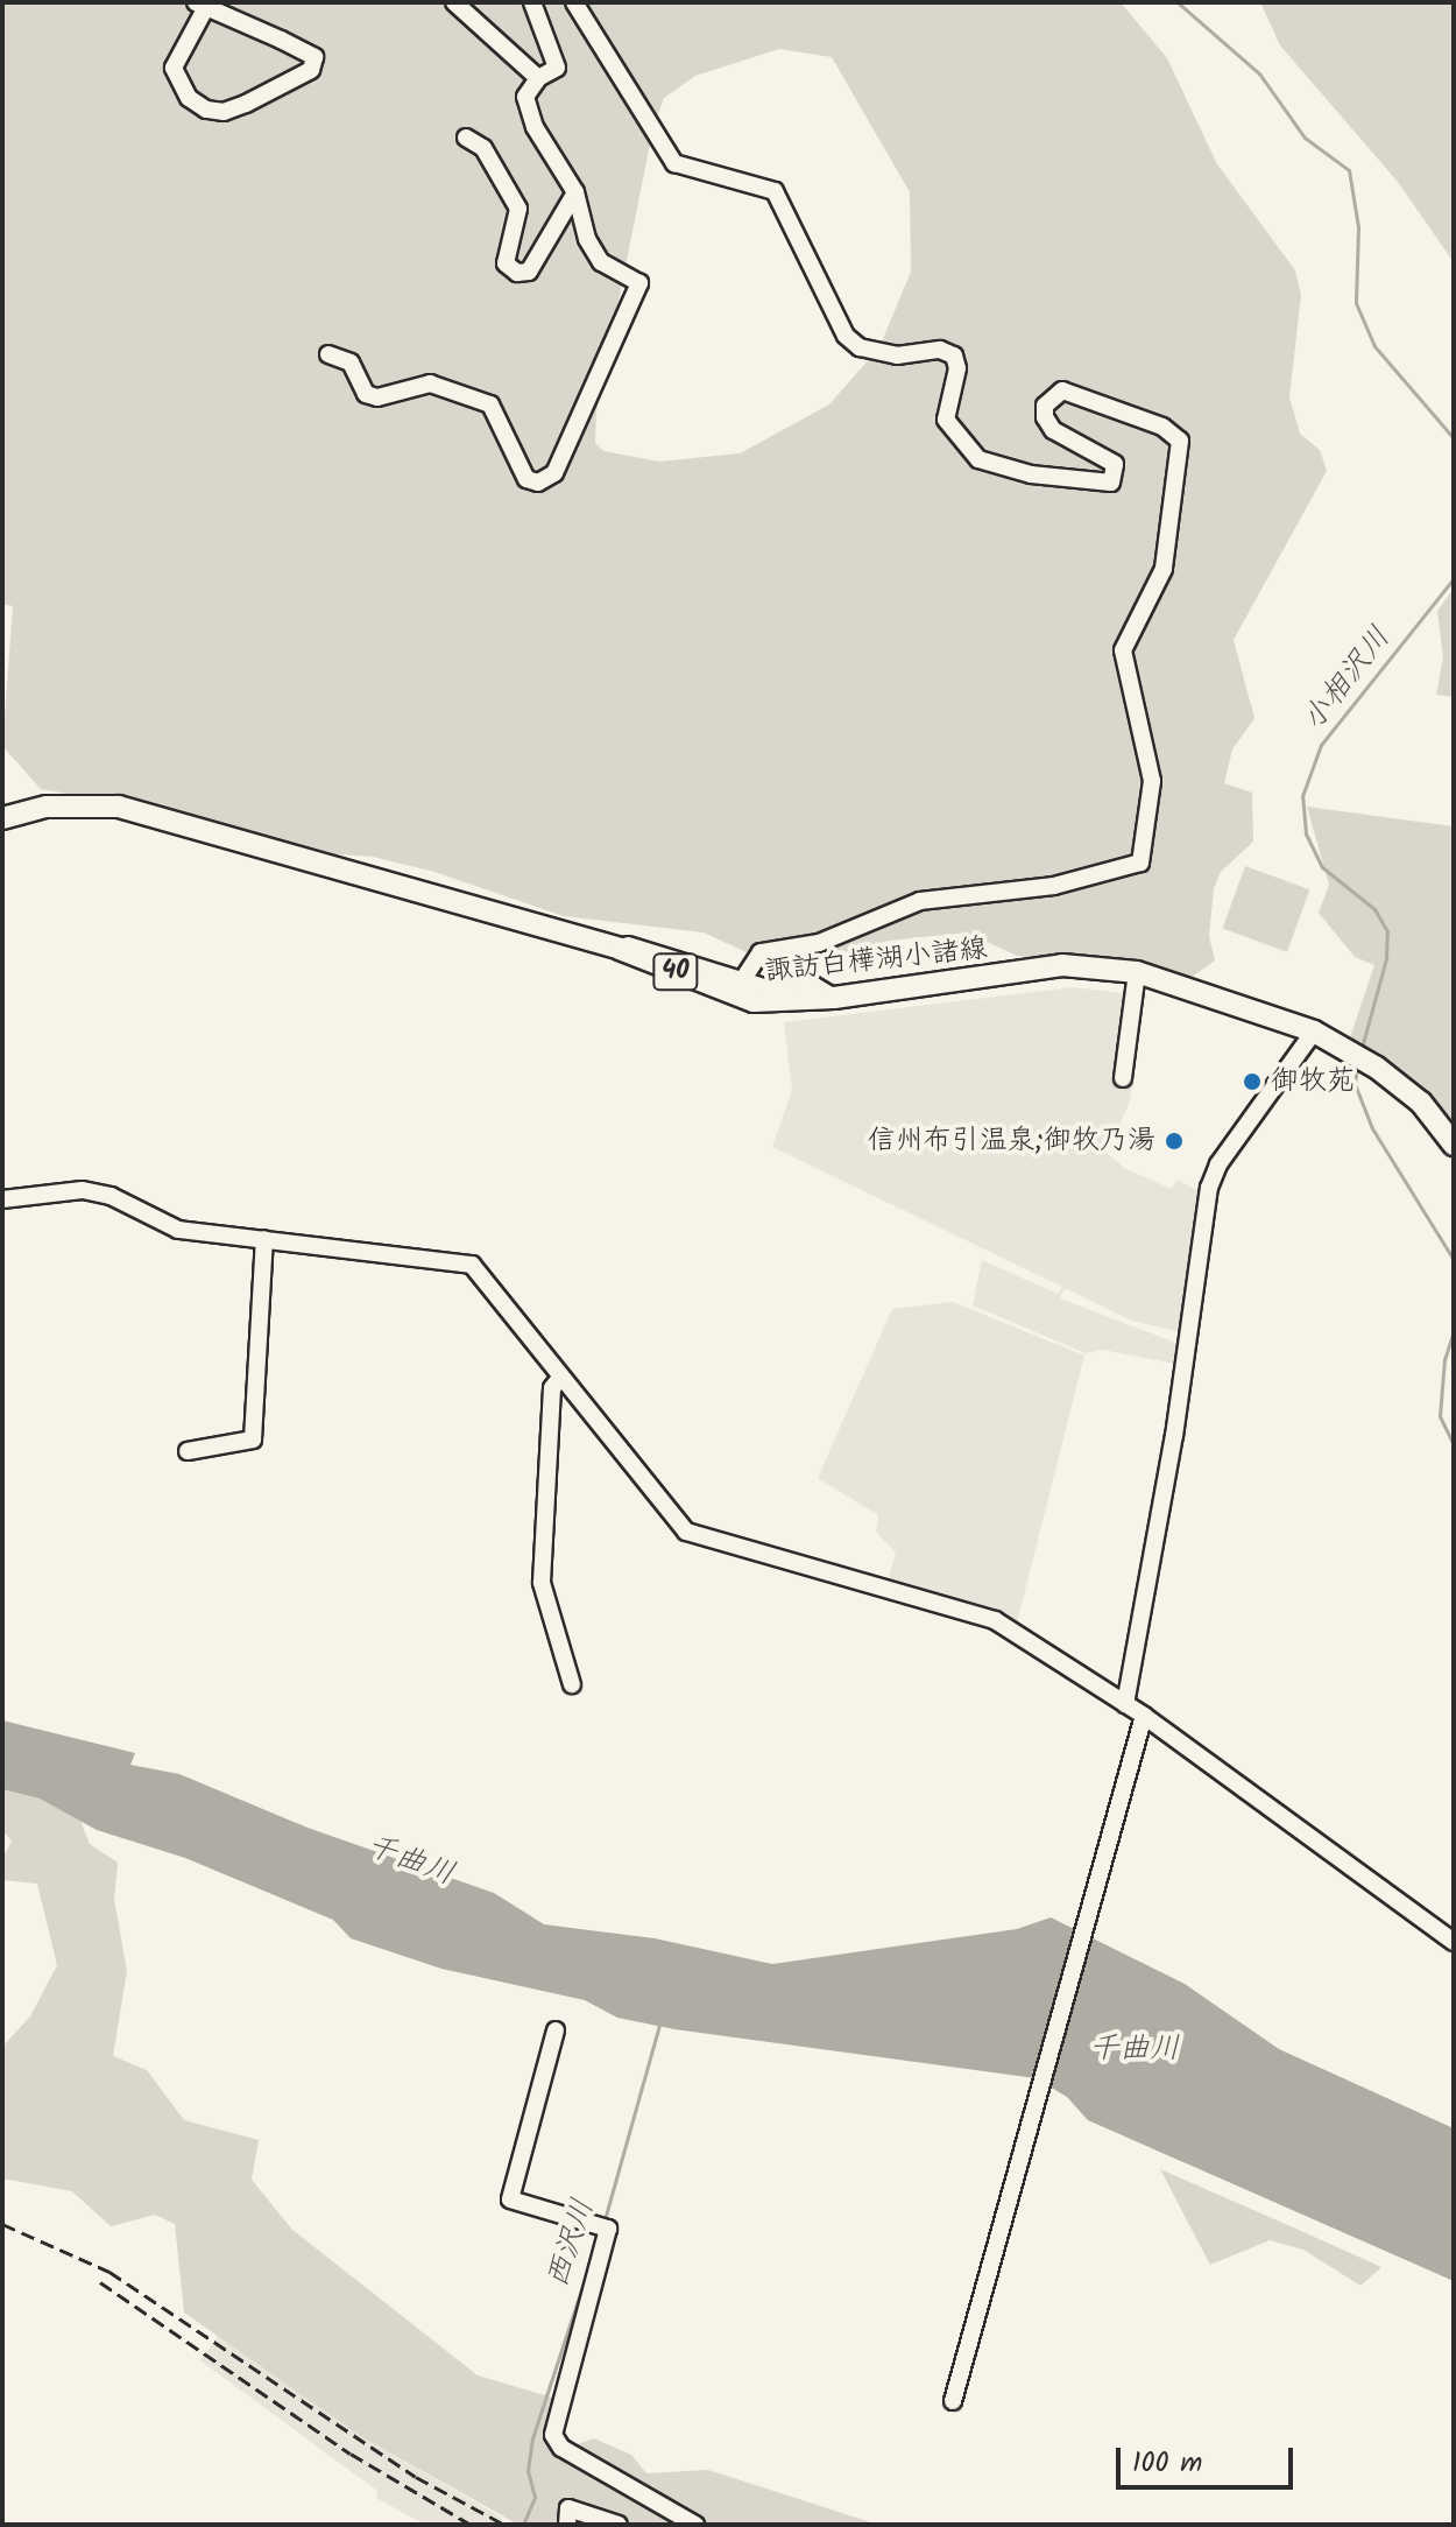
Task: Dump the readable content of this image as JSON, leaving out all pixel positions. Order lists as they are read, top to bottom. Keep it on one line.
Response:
{"streets":{"main road":["諏訪白樺湖小諸線","40"]},"water":["小相沢川","千曲川","西沢川"],"places":["御牧苑","信州布引温泉;御牧乃湯"],"scale_bar":"100 m"}
